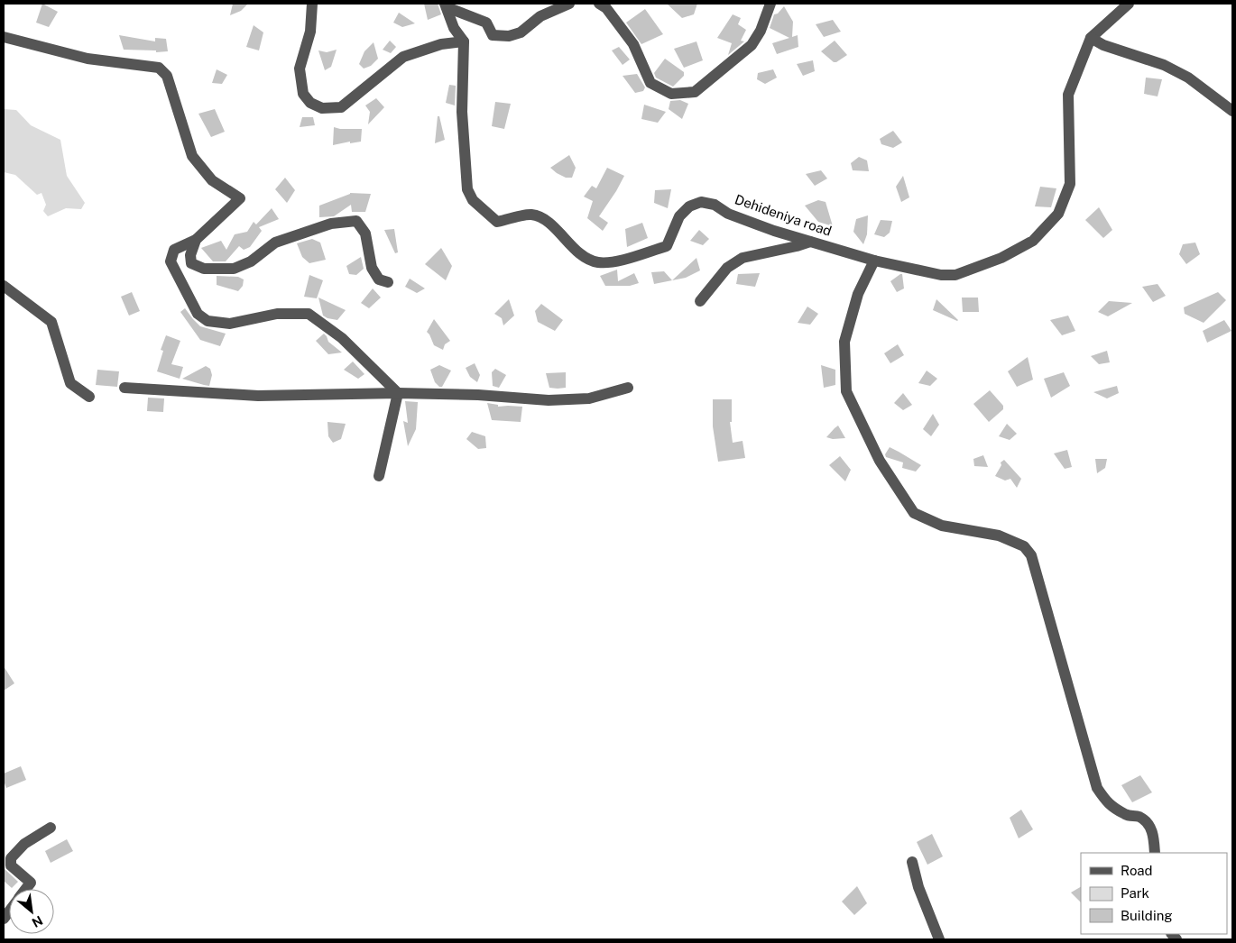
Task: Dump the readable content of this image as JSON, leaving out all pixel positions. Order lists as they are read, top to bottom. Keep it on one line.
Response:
{"streets":{"street":["Dehideniya road"]},"legend":["Road","Park","Building"],"north":"bottom right"}
